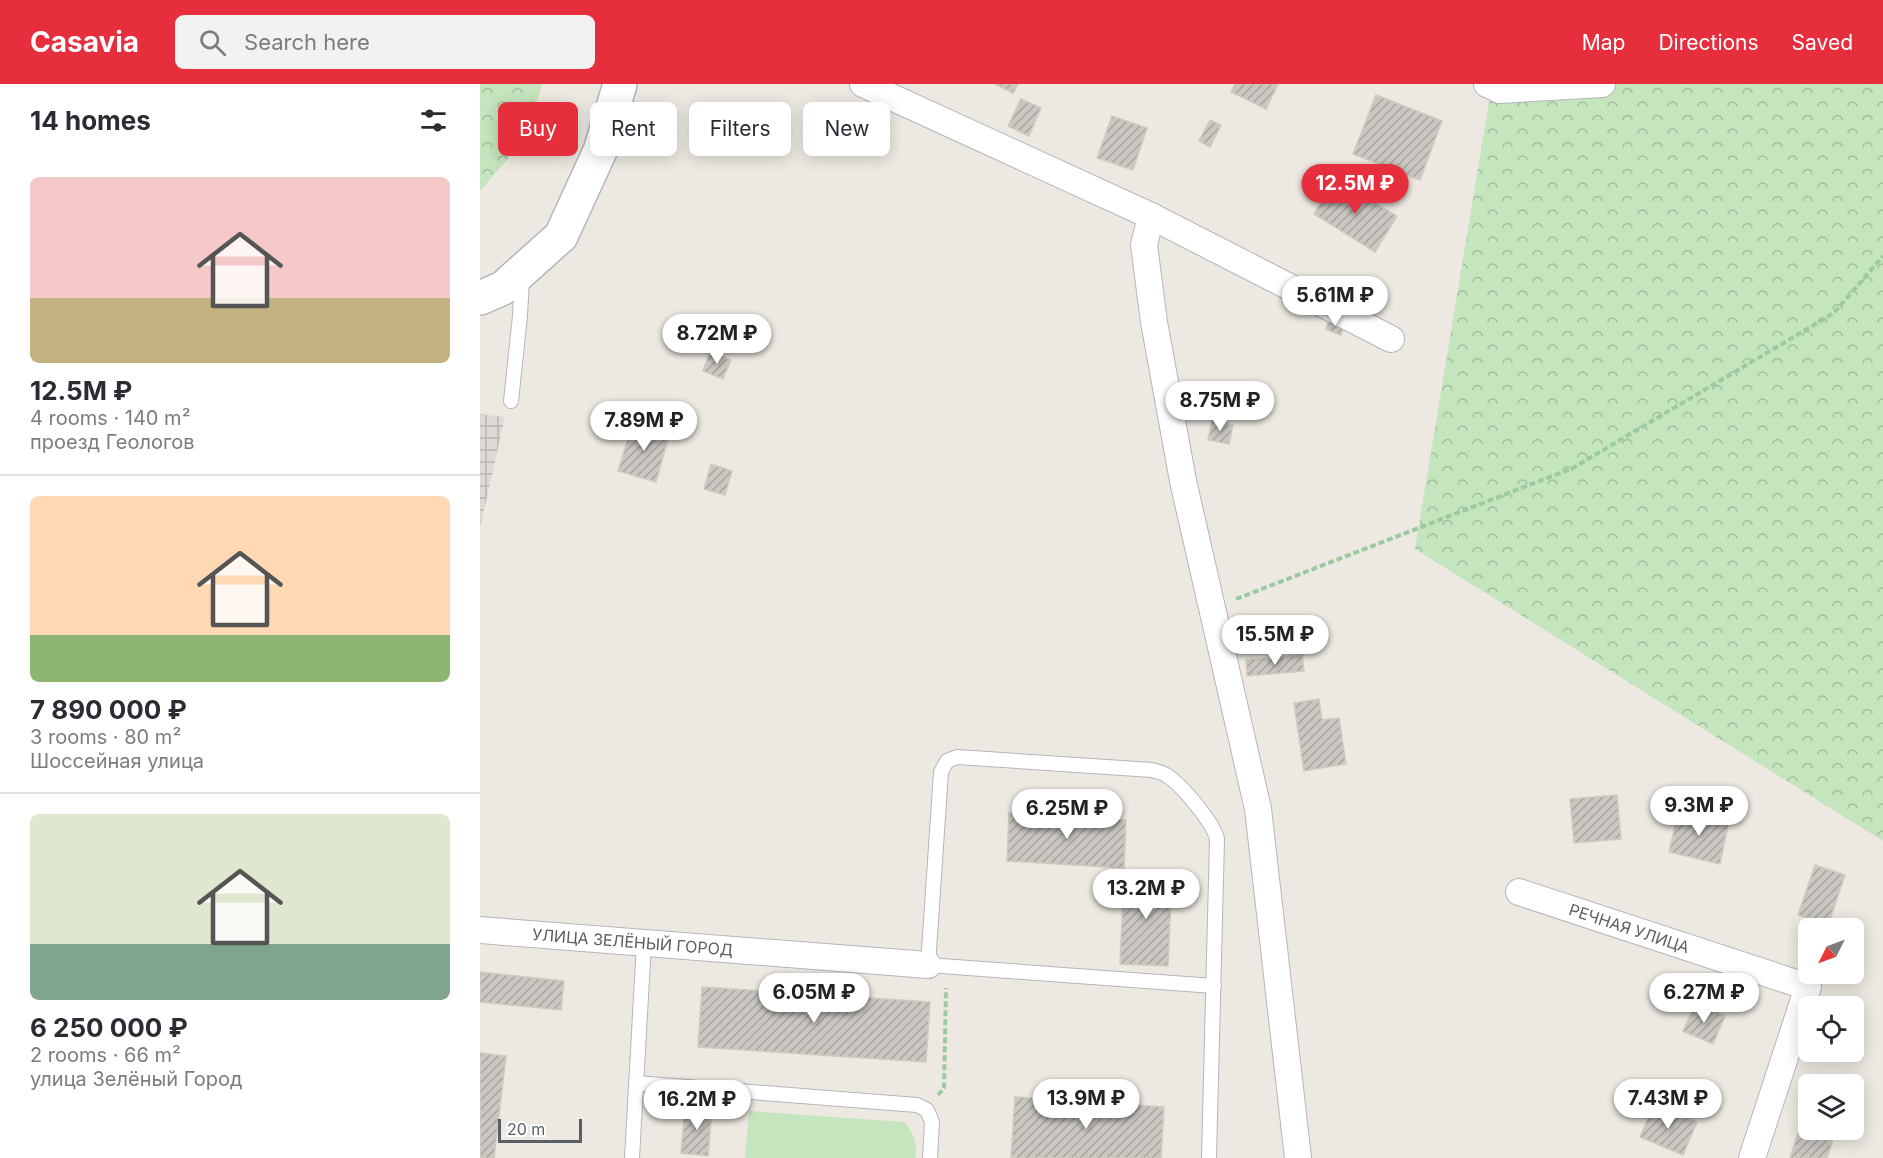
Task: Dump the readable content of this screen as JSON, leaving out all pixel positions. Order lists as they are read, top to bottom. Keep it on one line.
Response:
{"streets":{"street":["РЕЧНАЯ УЛИЦА","УЛИЦА ЗЕЛЁНЫЙ ГОРОД"]},"scale_bar":"20 m","north":"bottom left","page":{"header":"Casavia","search":"Search here","nav":["Map","Directions","Saved"],"heading":"14 homes","chip":["Buy","Rent","Filters","New"],"list":[{"name":"12.5M ₽","note":"4 rooms · 140 m² · проезд Геологов"},{"name":"7 890 000 ₽","note":"3 rooms · 80 m² · Шоссейная улица"},{"name":"6 250 000 ₽","note":"2 rooms · 66 m² · улица Зелёный Город"}],"price":["12.5M ₽","5.61M ₽","8.72M ₽","8.75M ₽","7.89M ₽","15.5M ₽","9.3M ₽","6.25M ₽","13.2M ₽","6.05M ₽","6.27M ₽","13.9M ₽","7.43M ₽","16.2M ₽"],"scale":"20 m"}}
